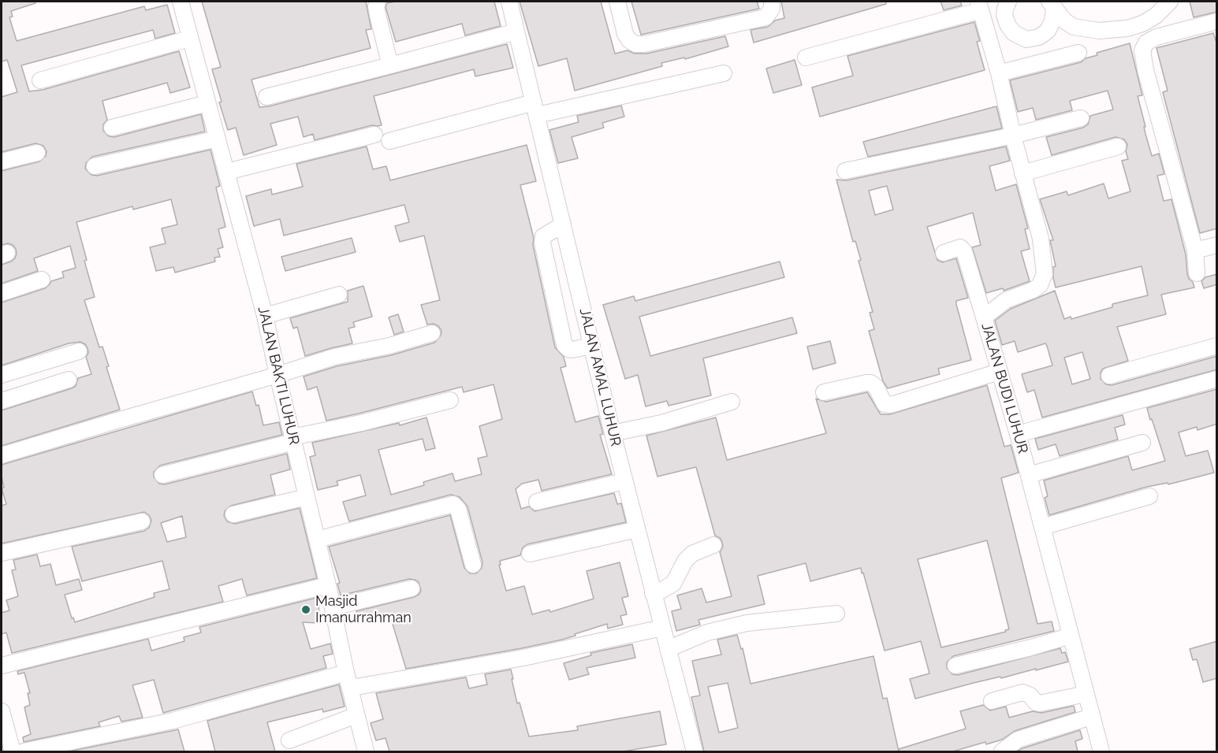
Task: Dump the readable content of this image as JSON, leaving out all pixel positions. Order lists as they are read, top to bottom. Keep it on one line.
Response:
{"streets":{"street":["JALAN BAKTI LUHUR","JALAN AMAL LUHUR","JALAN BUDI LUHUR"]},"places":["Masjid Imanurrahman"]}
